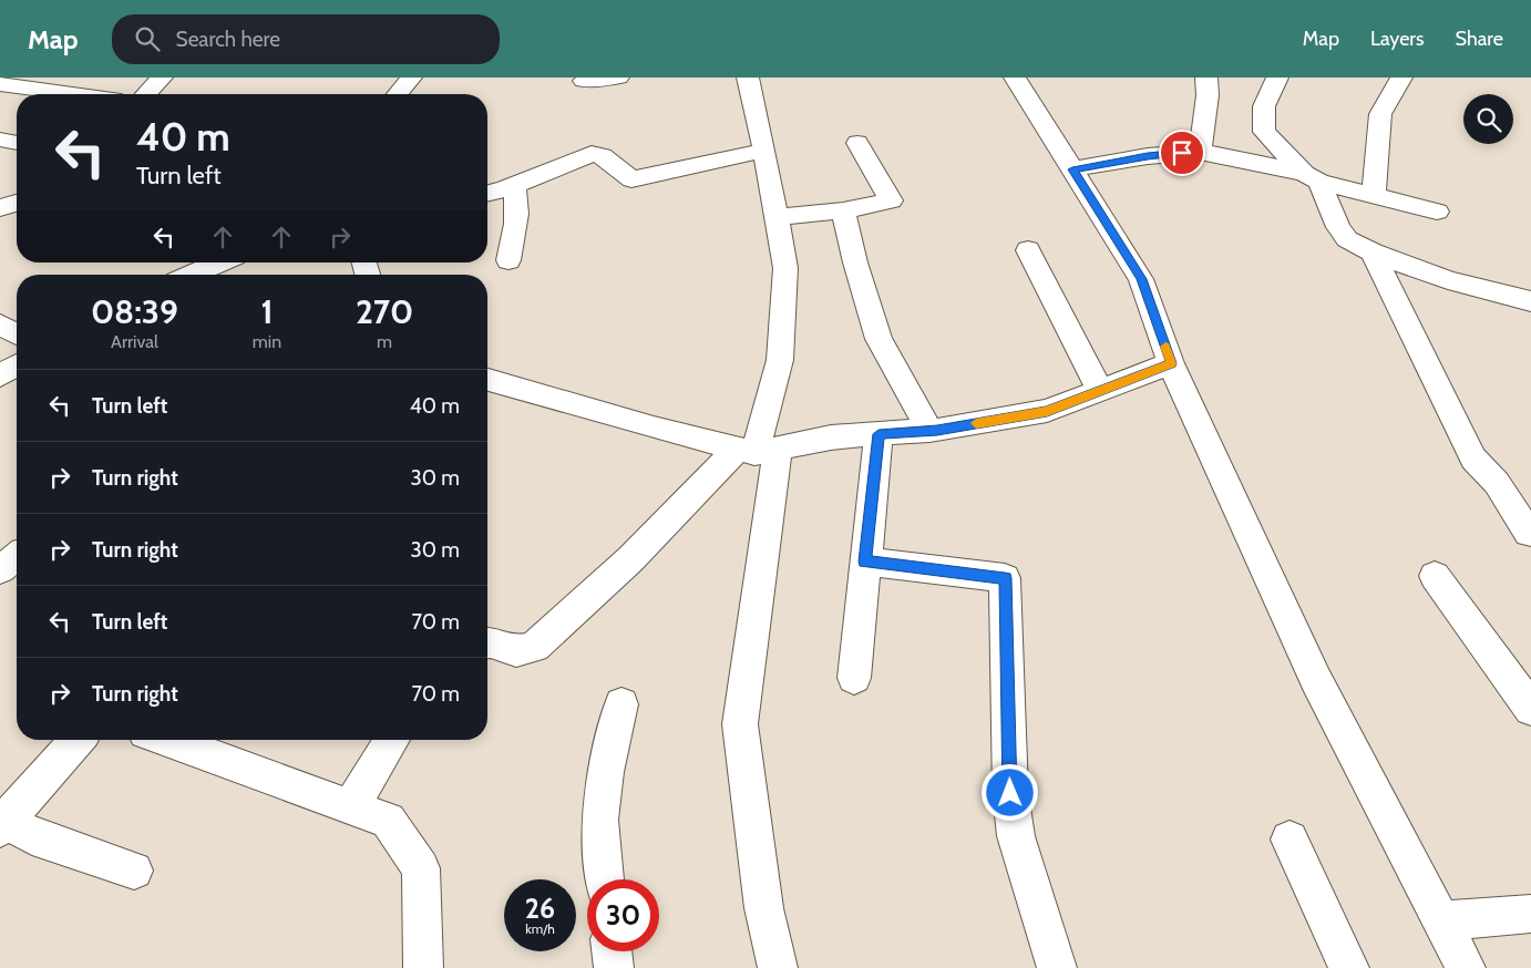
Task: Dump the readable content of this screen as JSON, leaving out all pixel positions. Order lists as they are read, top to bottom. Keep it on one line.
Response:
{"page":{"header":"Map","search":"Search here","nav":["Map","Layers","Share"],"turn":["40 m","Turn left"],"eta":["08:39","Arrival","1","min","270","m"],"list":[{"name":"Turn left","value":"40 m"},{"name":"Turn right","value":"30 m"},{"name":"Turn right","value":"30 m"},{"name":"Turn left","value":"70 m"},{"name":"Turn right","value":"70 m"}],"speed":"26 km/h","limit":"30"}}
